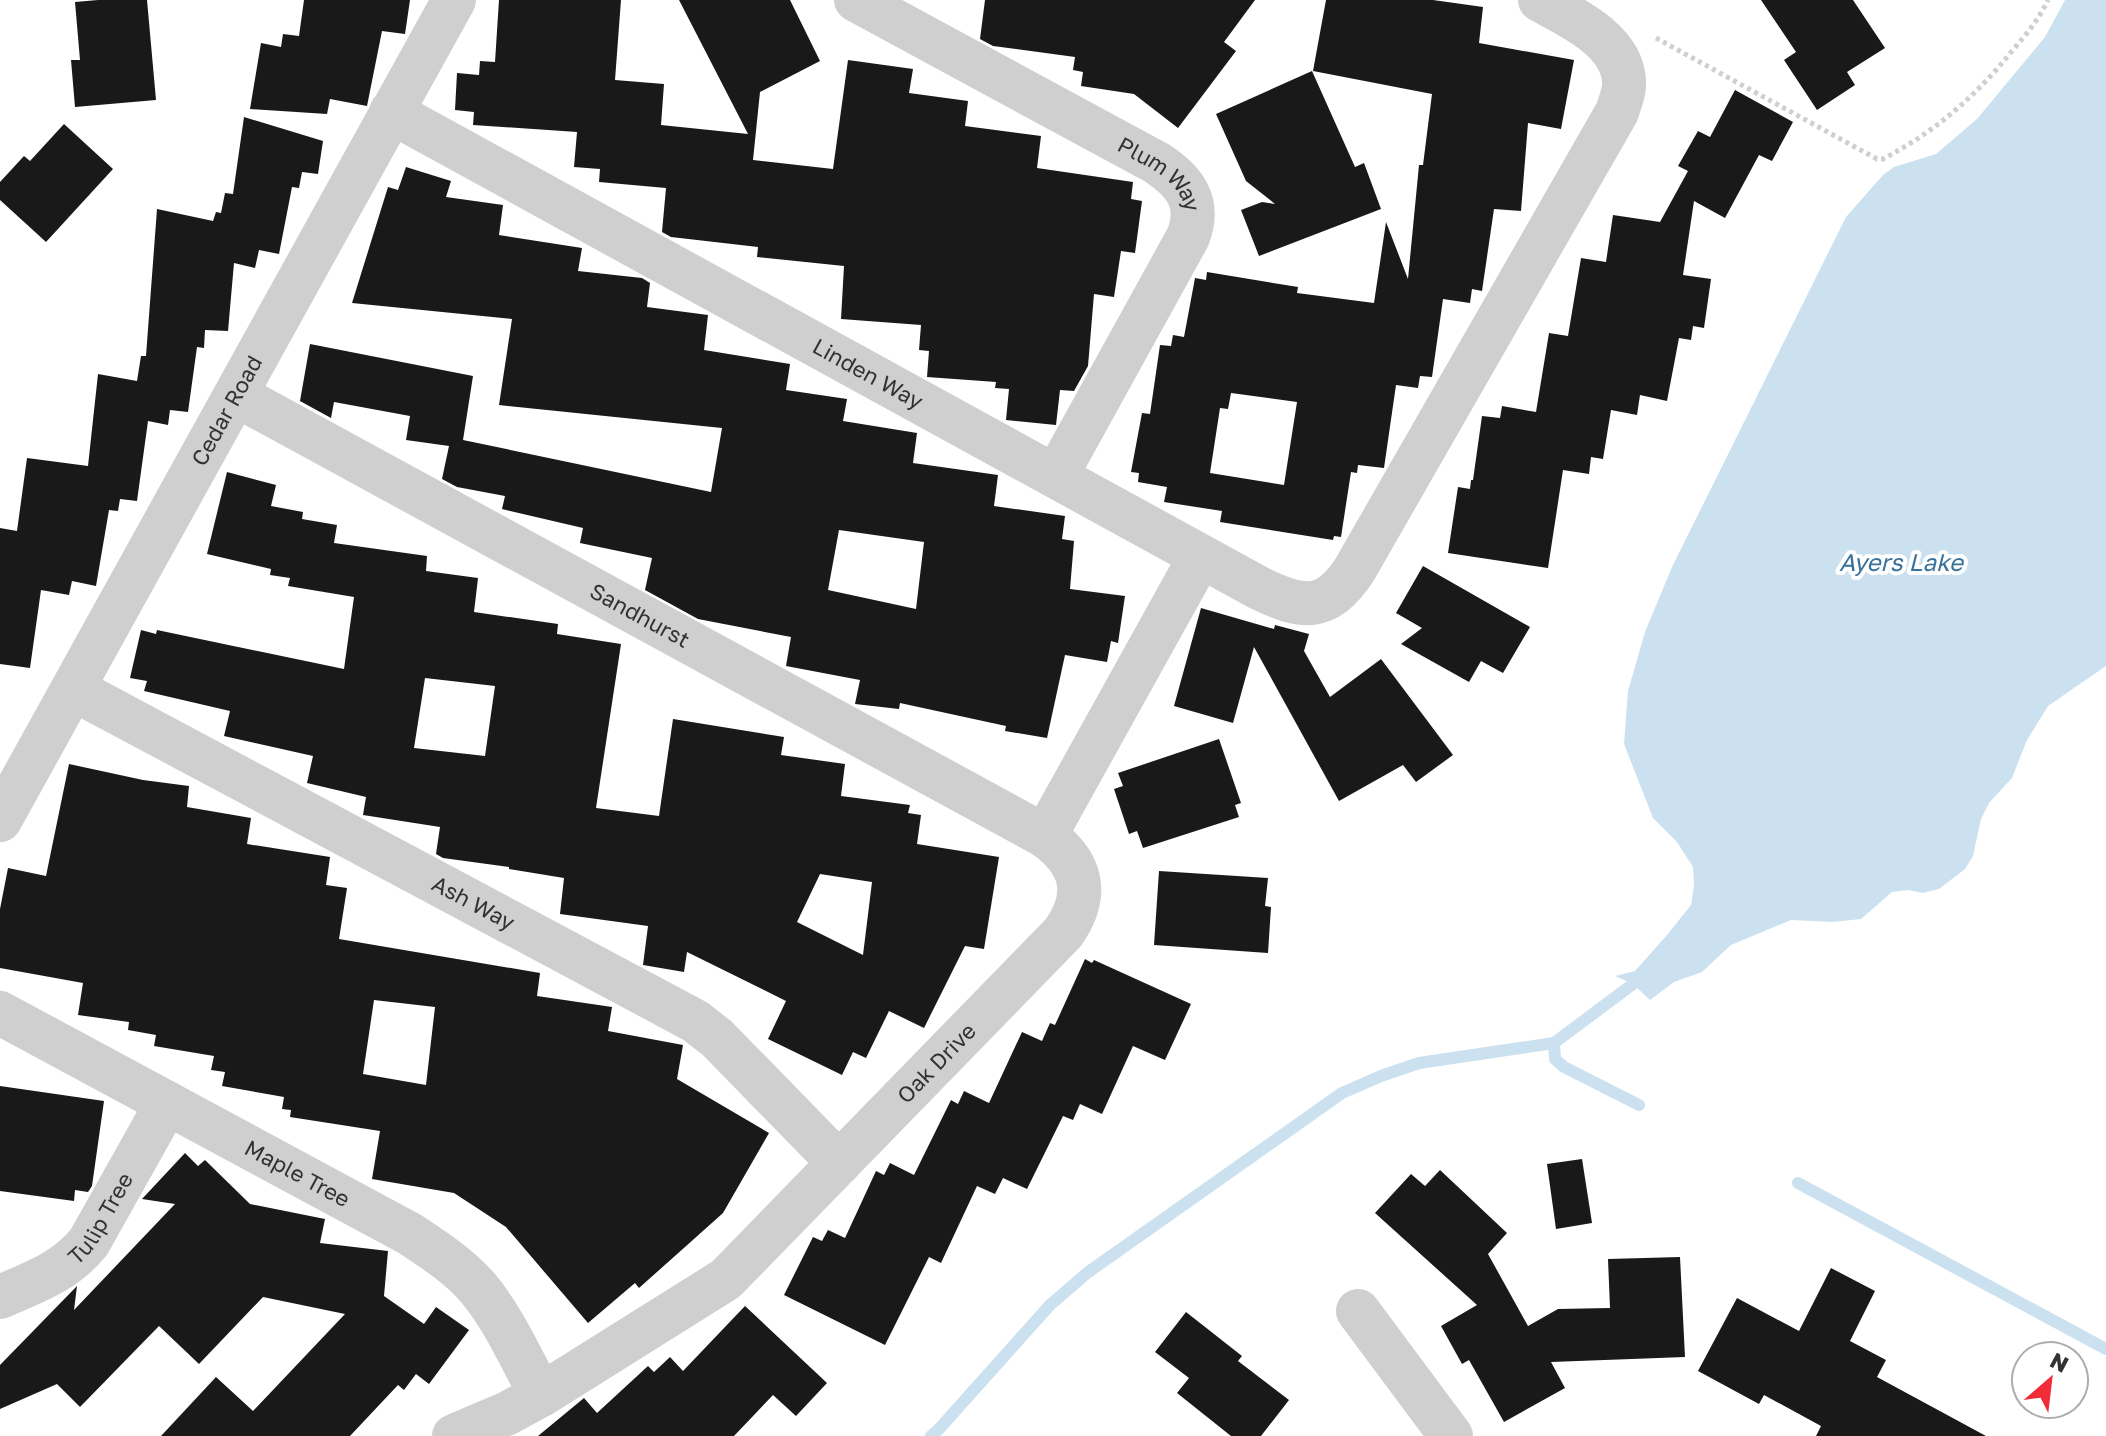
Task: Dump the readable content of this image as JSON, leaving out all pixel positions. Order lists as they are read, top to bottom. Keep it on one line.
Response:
{"streets":{"street":["Plum Way","Linden Way","Cedar Road","Sandhurst","Ash Way","Oak Drive","Maple Tree","Tulip Tree"]},"crossings":[["Plum Way","Linden Way"],["Linden Way","Cedar Road"],["Cedar Road","Sandhurst"],["Cedar Road","Ash Way"],["Sandhurst","Oak Drive"],["Ash Way","Oak Drive"],["Oak Drive","Maple Tree"],["Maple Tree","Tulip Tree"]],"water":["Ayers Lake"],"north":"top right"}
